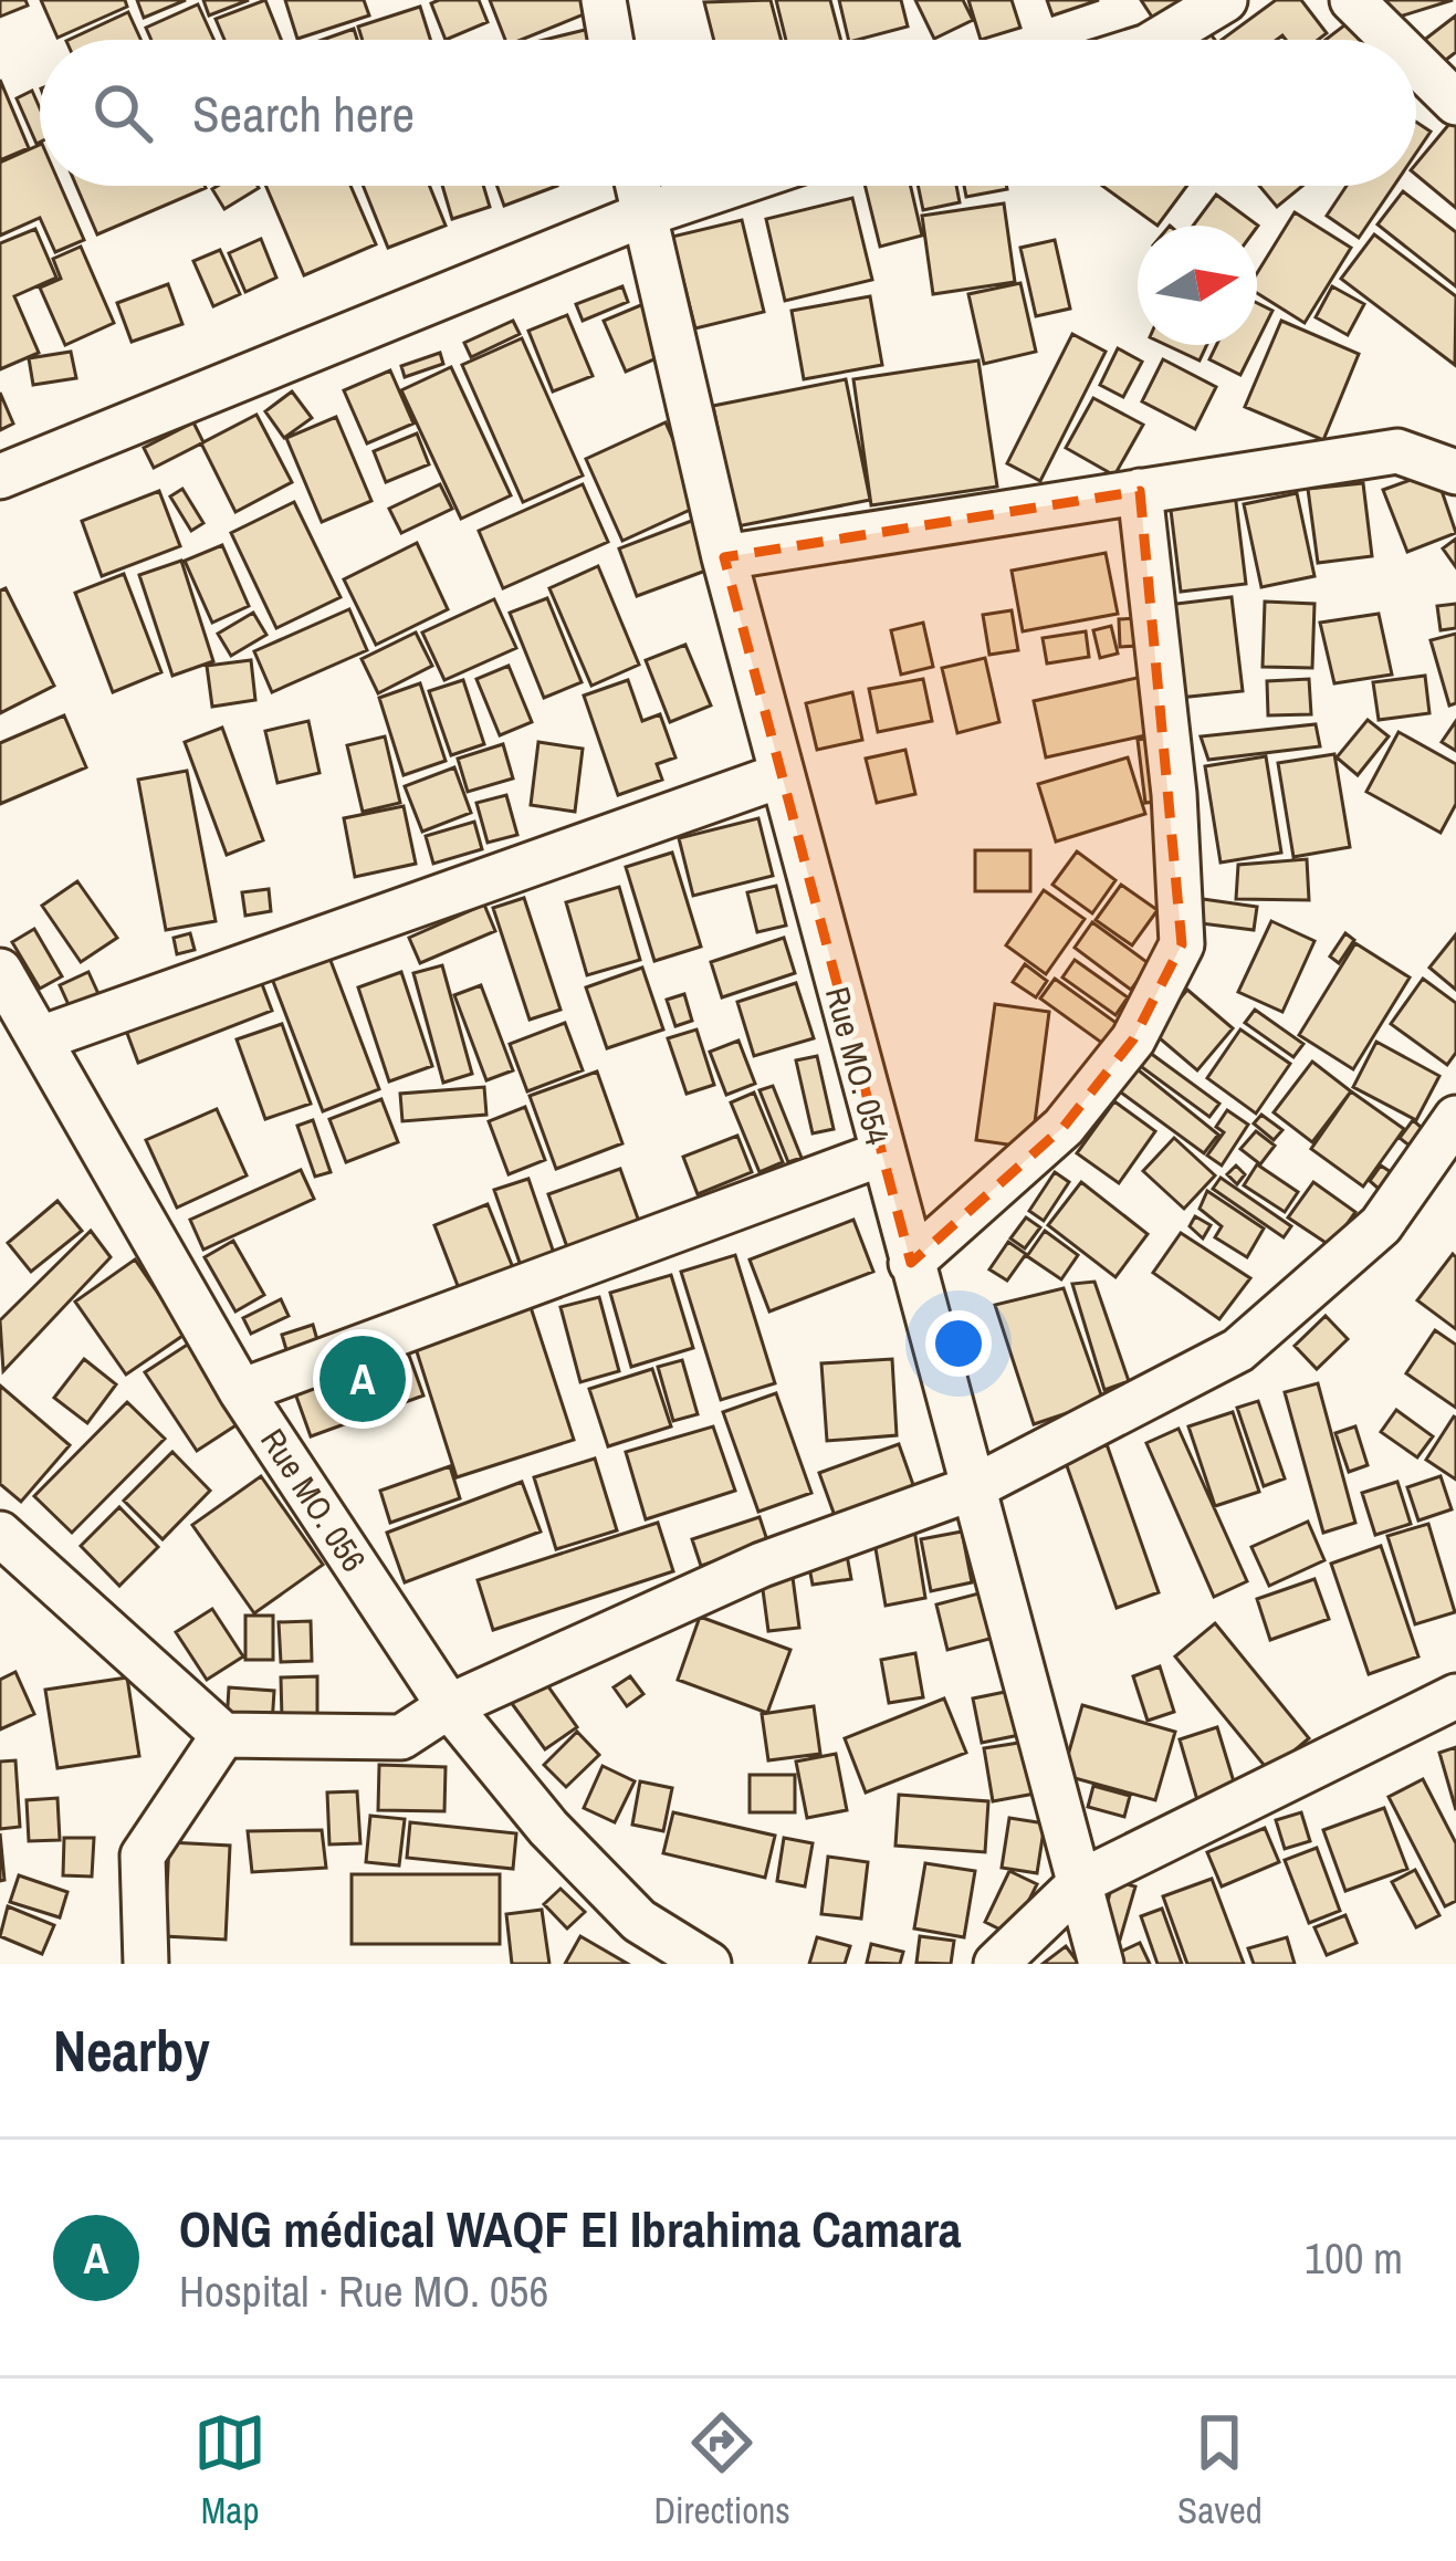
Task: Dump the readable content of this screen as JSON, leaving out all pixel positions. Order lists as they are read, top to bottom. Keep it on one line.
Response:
{"streets":{"street":["Rue MO. 054","Rue MO. 056"]},"north":"right","page":{"search":"Search here","pins":"A","heading":"Nearby","list":[{"mark":"A","name":"ONG médical WAQF El Ibrahima Camara","note":"Hospital · Rue MO. 056","value":"100 m"}],"nav":["Map","Directions","Saved"]}}
